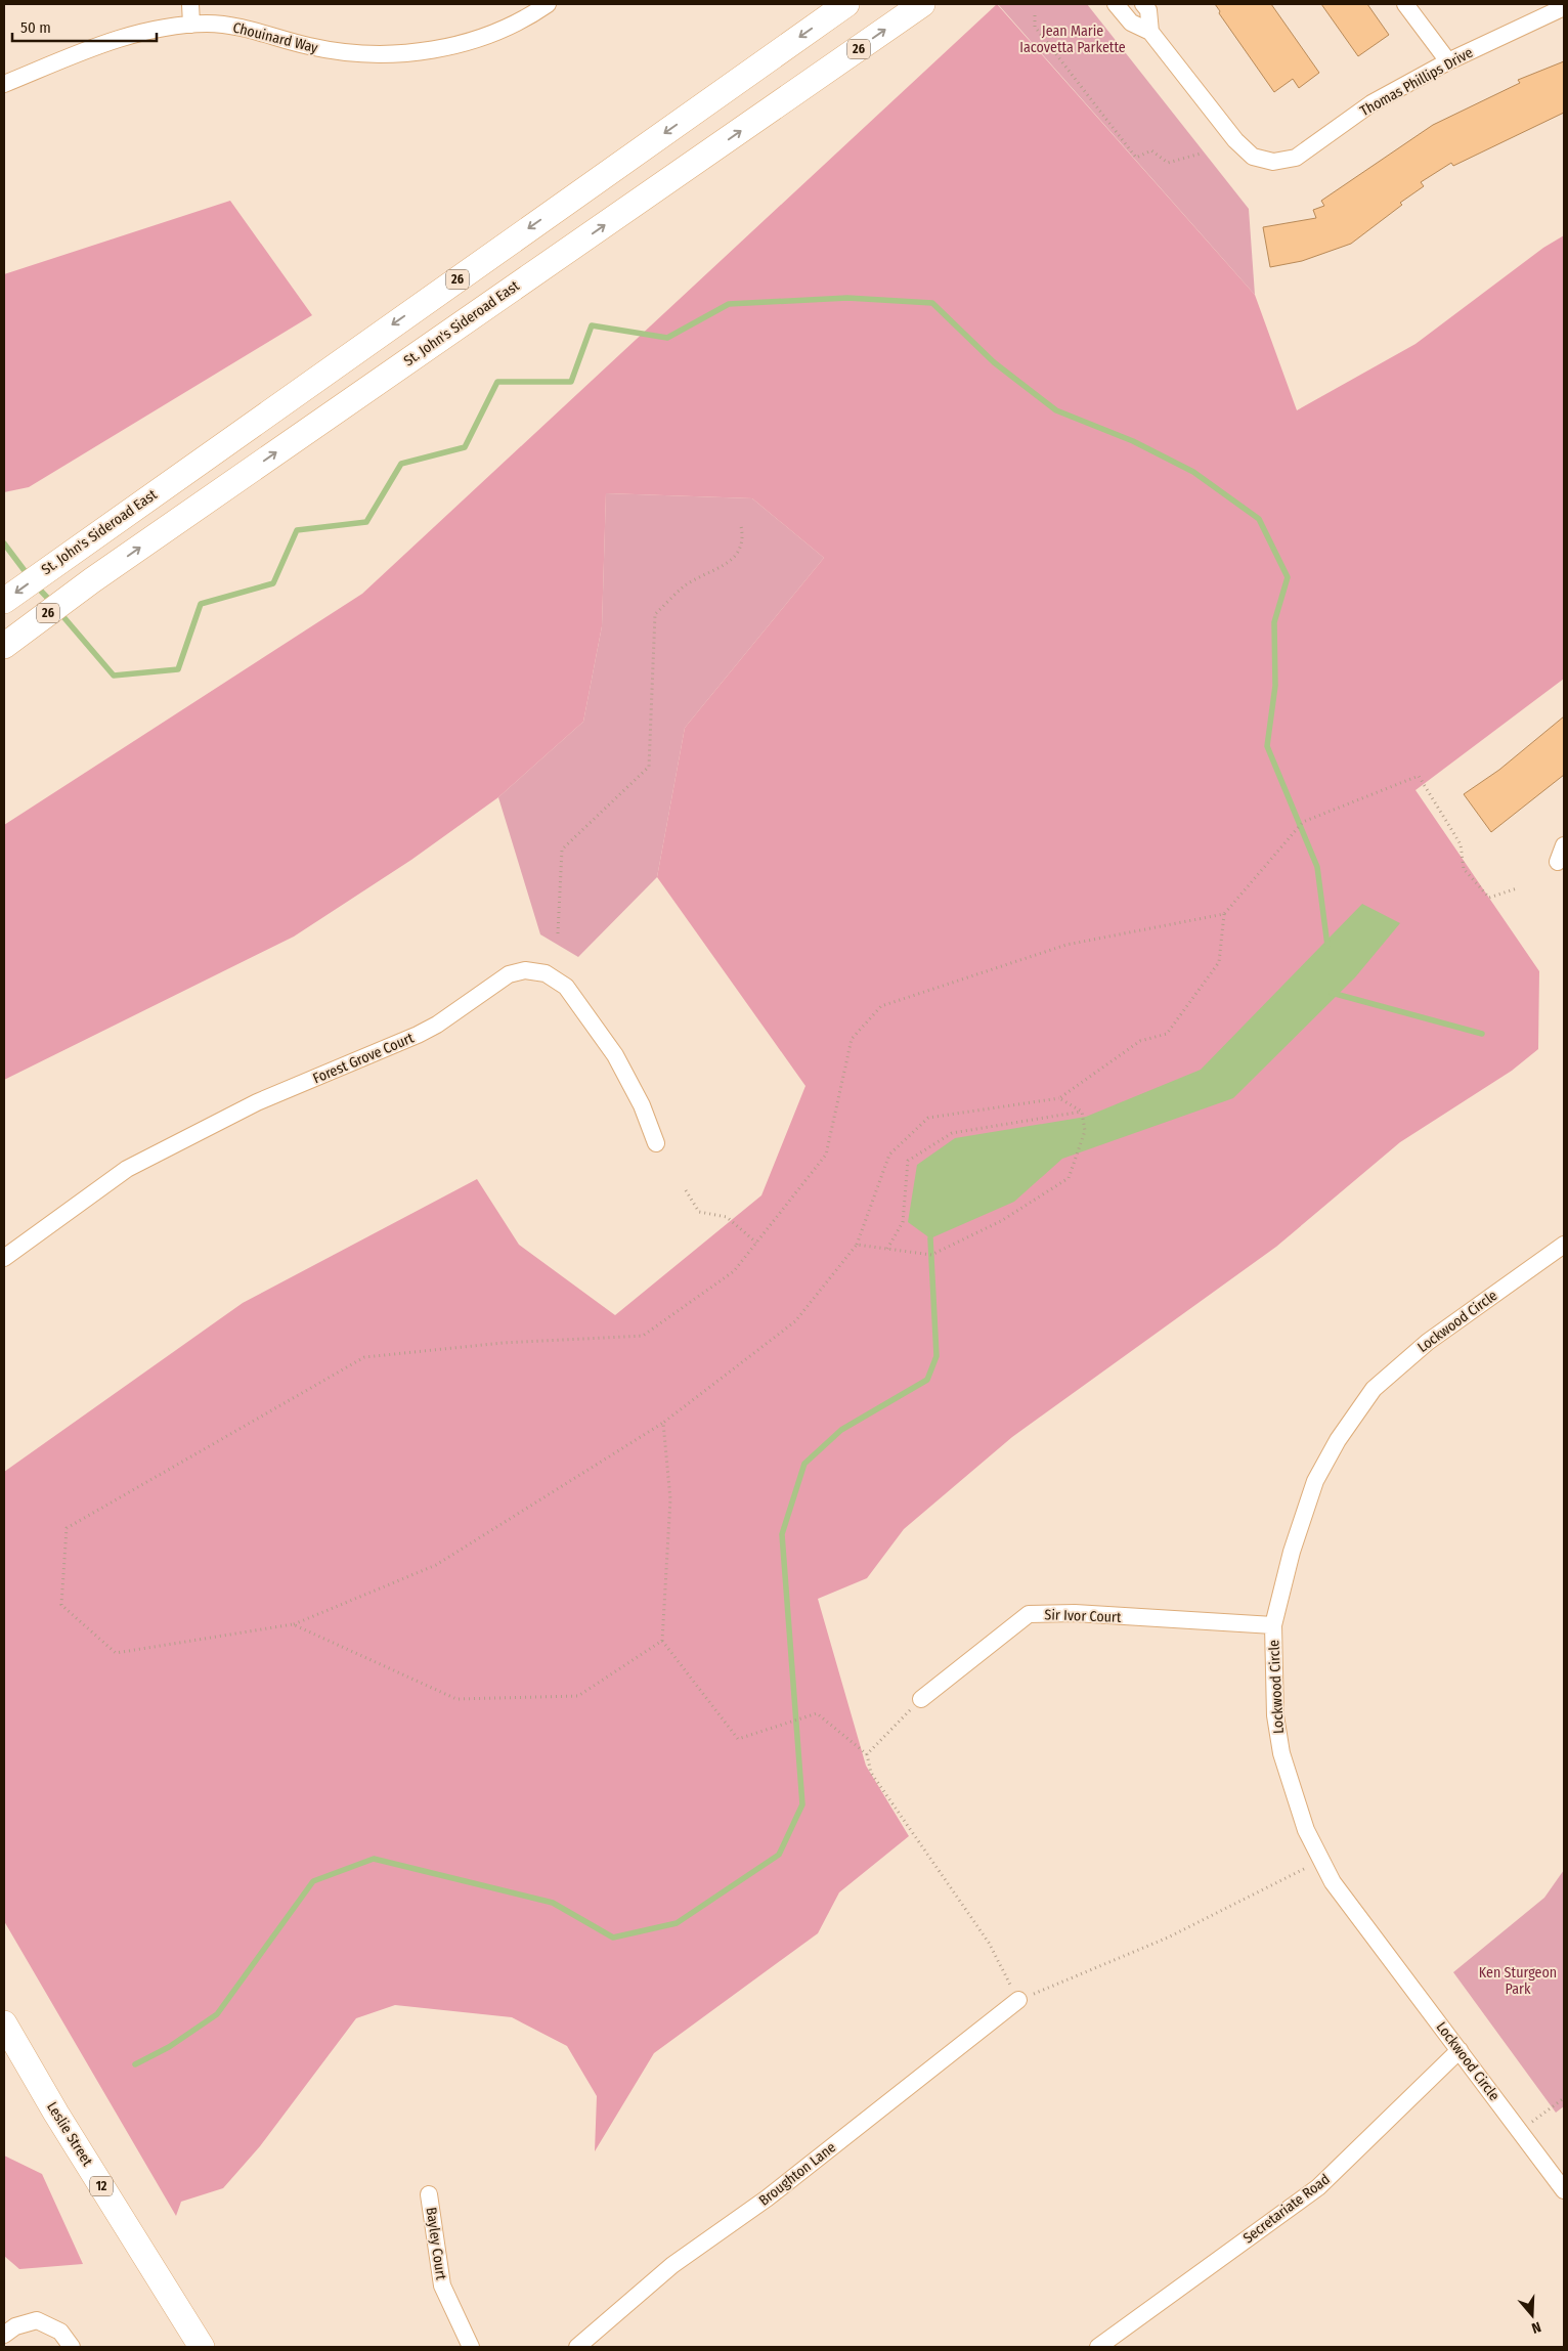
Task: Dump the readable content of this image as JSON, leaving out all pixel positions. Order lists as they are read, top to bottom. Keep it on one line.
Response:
{"streets":{"main road":["26","St. John's Sideroad East","Leslie Street","12"],"street":["Chouinard Way","Thomas Phillips Drive","Forest Grove Court","Lockwood Circle","Sir Ivor Court","Broughton Lane","Secretariate Road","Bayley Court"]},"crossings":[["Lockwood Circle","Sir Ivor Court"],["Lockwood Circle","Secretariate Road"]],"parks":["Jean Marie Iacovetta Parkette","Ken Sturgeon Park"],"scale_bar":"50 m","north":"bottom"}
